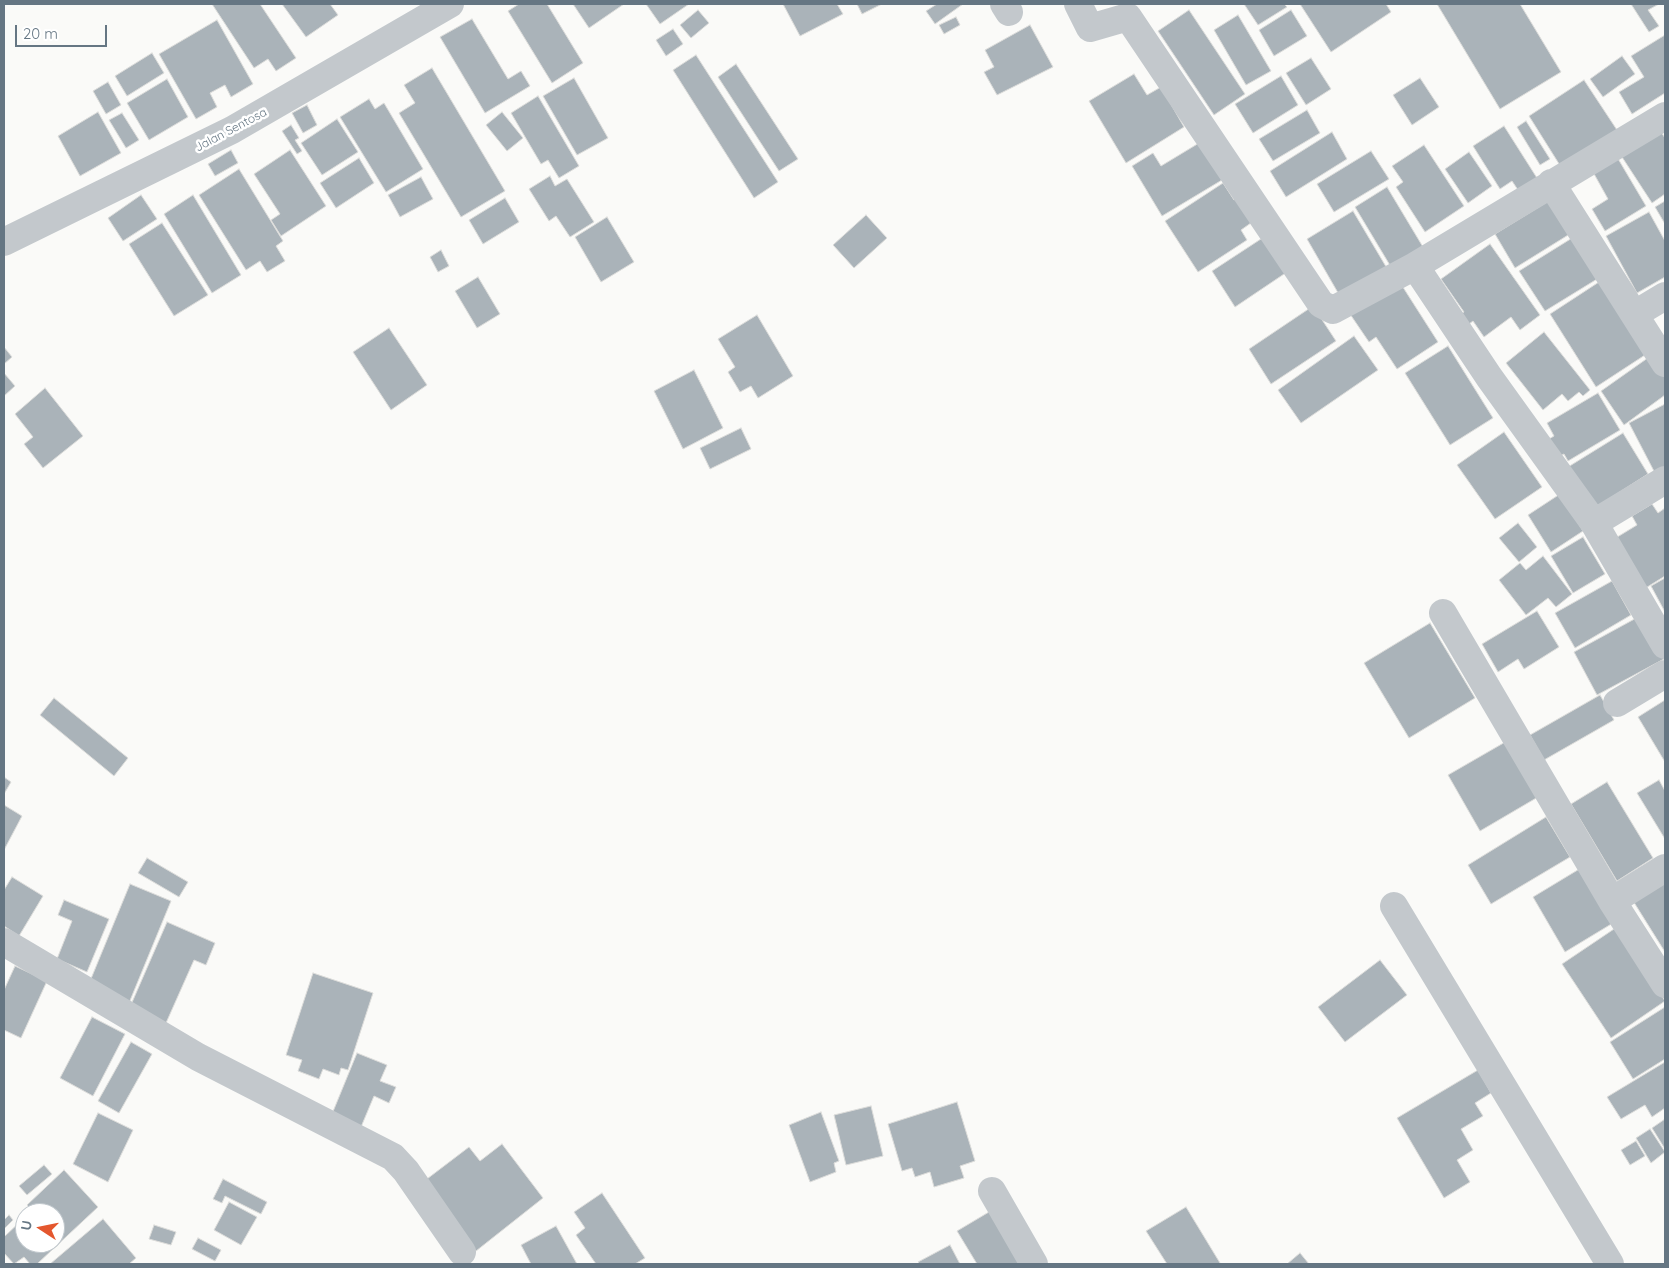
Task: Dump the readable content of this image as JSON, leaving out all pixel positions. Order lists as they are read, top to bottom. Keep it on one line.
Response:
{"streets":{"street":["Jalan Sentosa"]},"scale_bar":"20 m","north":"left"}
